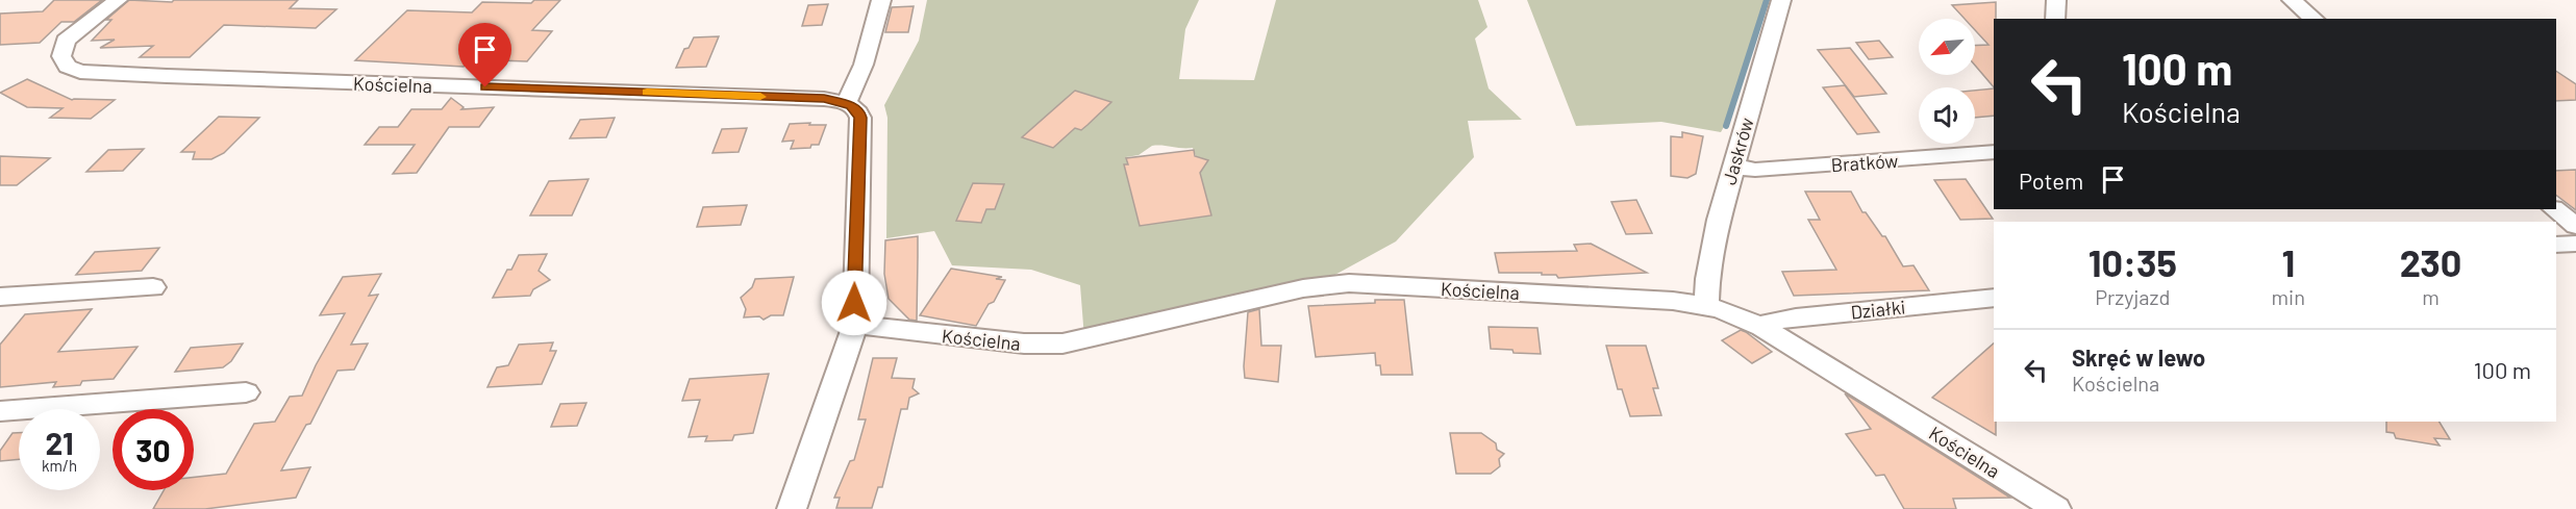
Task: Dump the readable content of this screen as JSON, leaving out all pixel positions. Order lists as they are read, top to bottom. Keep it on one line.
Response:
{"streets":{"street":["Kościelna","Jaskrów","Bratków","Działki"]},"crossings":[["Kościelna","Jaskrów"],["Kościelna","Działki"],["Jaskrów","Bratków"]],"north":"bottom left","page":{"turn":["100 m","Kościelna"],"then":"Potem","eta":["10:35","Przyjazd","1","min","230","m"],"list":[{"name":"Skręć w lewo","note":"Kościelna","value":"100 m"}],"speed":"21 km/h","limit":"30"}}
